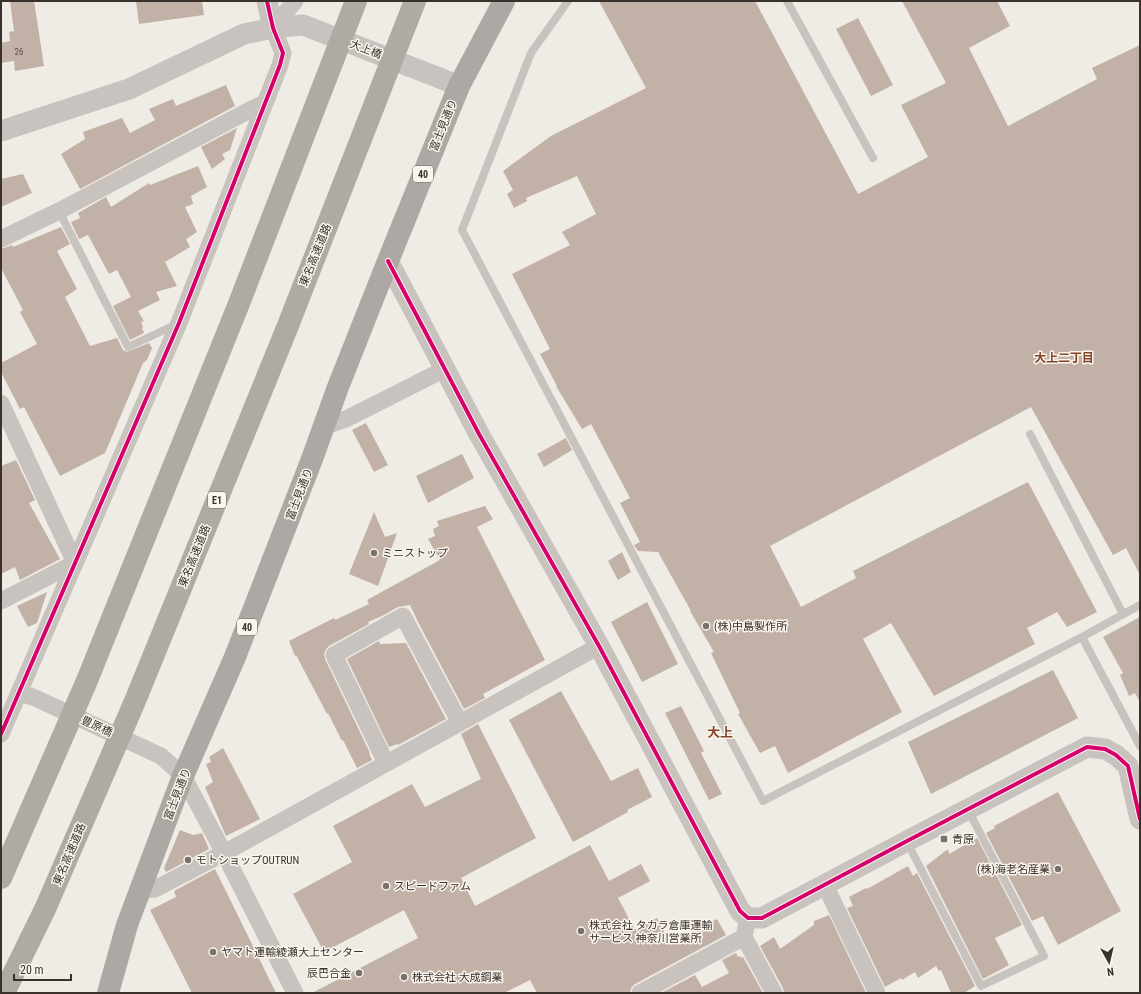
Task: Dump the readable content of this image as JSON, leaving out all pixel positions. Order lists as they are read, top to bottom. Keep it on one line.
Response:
{"streets":{"highway":["東名高速道路","E1"],"main road":["富士見通り","40"],"street":["大上橋","豊原橋"]},"crossings":[["大上橋","富士見通り"],["富士見通り","豊原橋"]],"districts":["大上二丁目","大上"],"places":{"other":["ミニストップ","(株)中島製作所","モトショップOUTRUN","(株)海老名産業","スピードファム","株式会社 タカラ倉庫運輸 サービス 神奈川営業所","ヤマト運輸綾瀬大上センター","辰巴合金","株式会社 大成鋼業"],"transit":["青原"]},"house_numbers":["26"],"scale_bar":"20 m","north":"bottom"}
